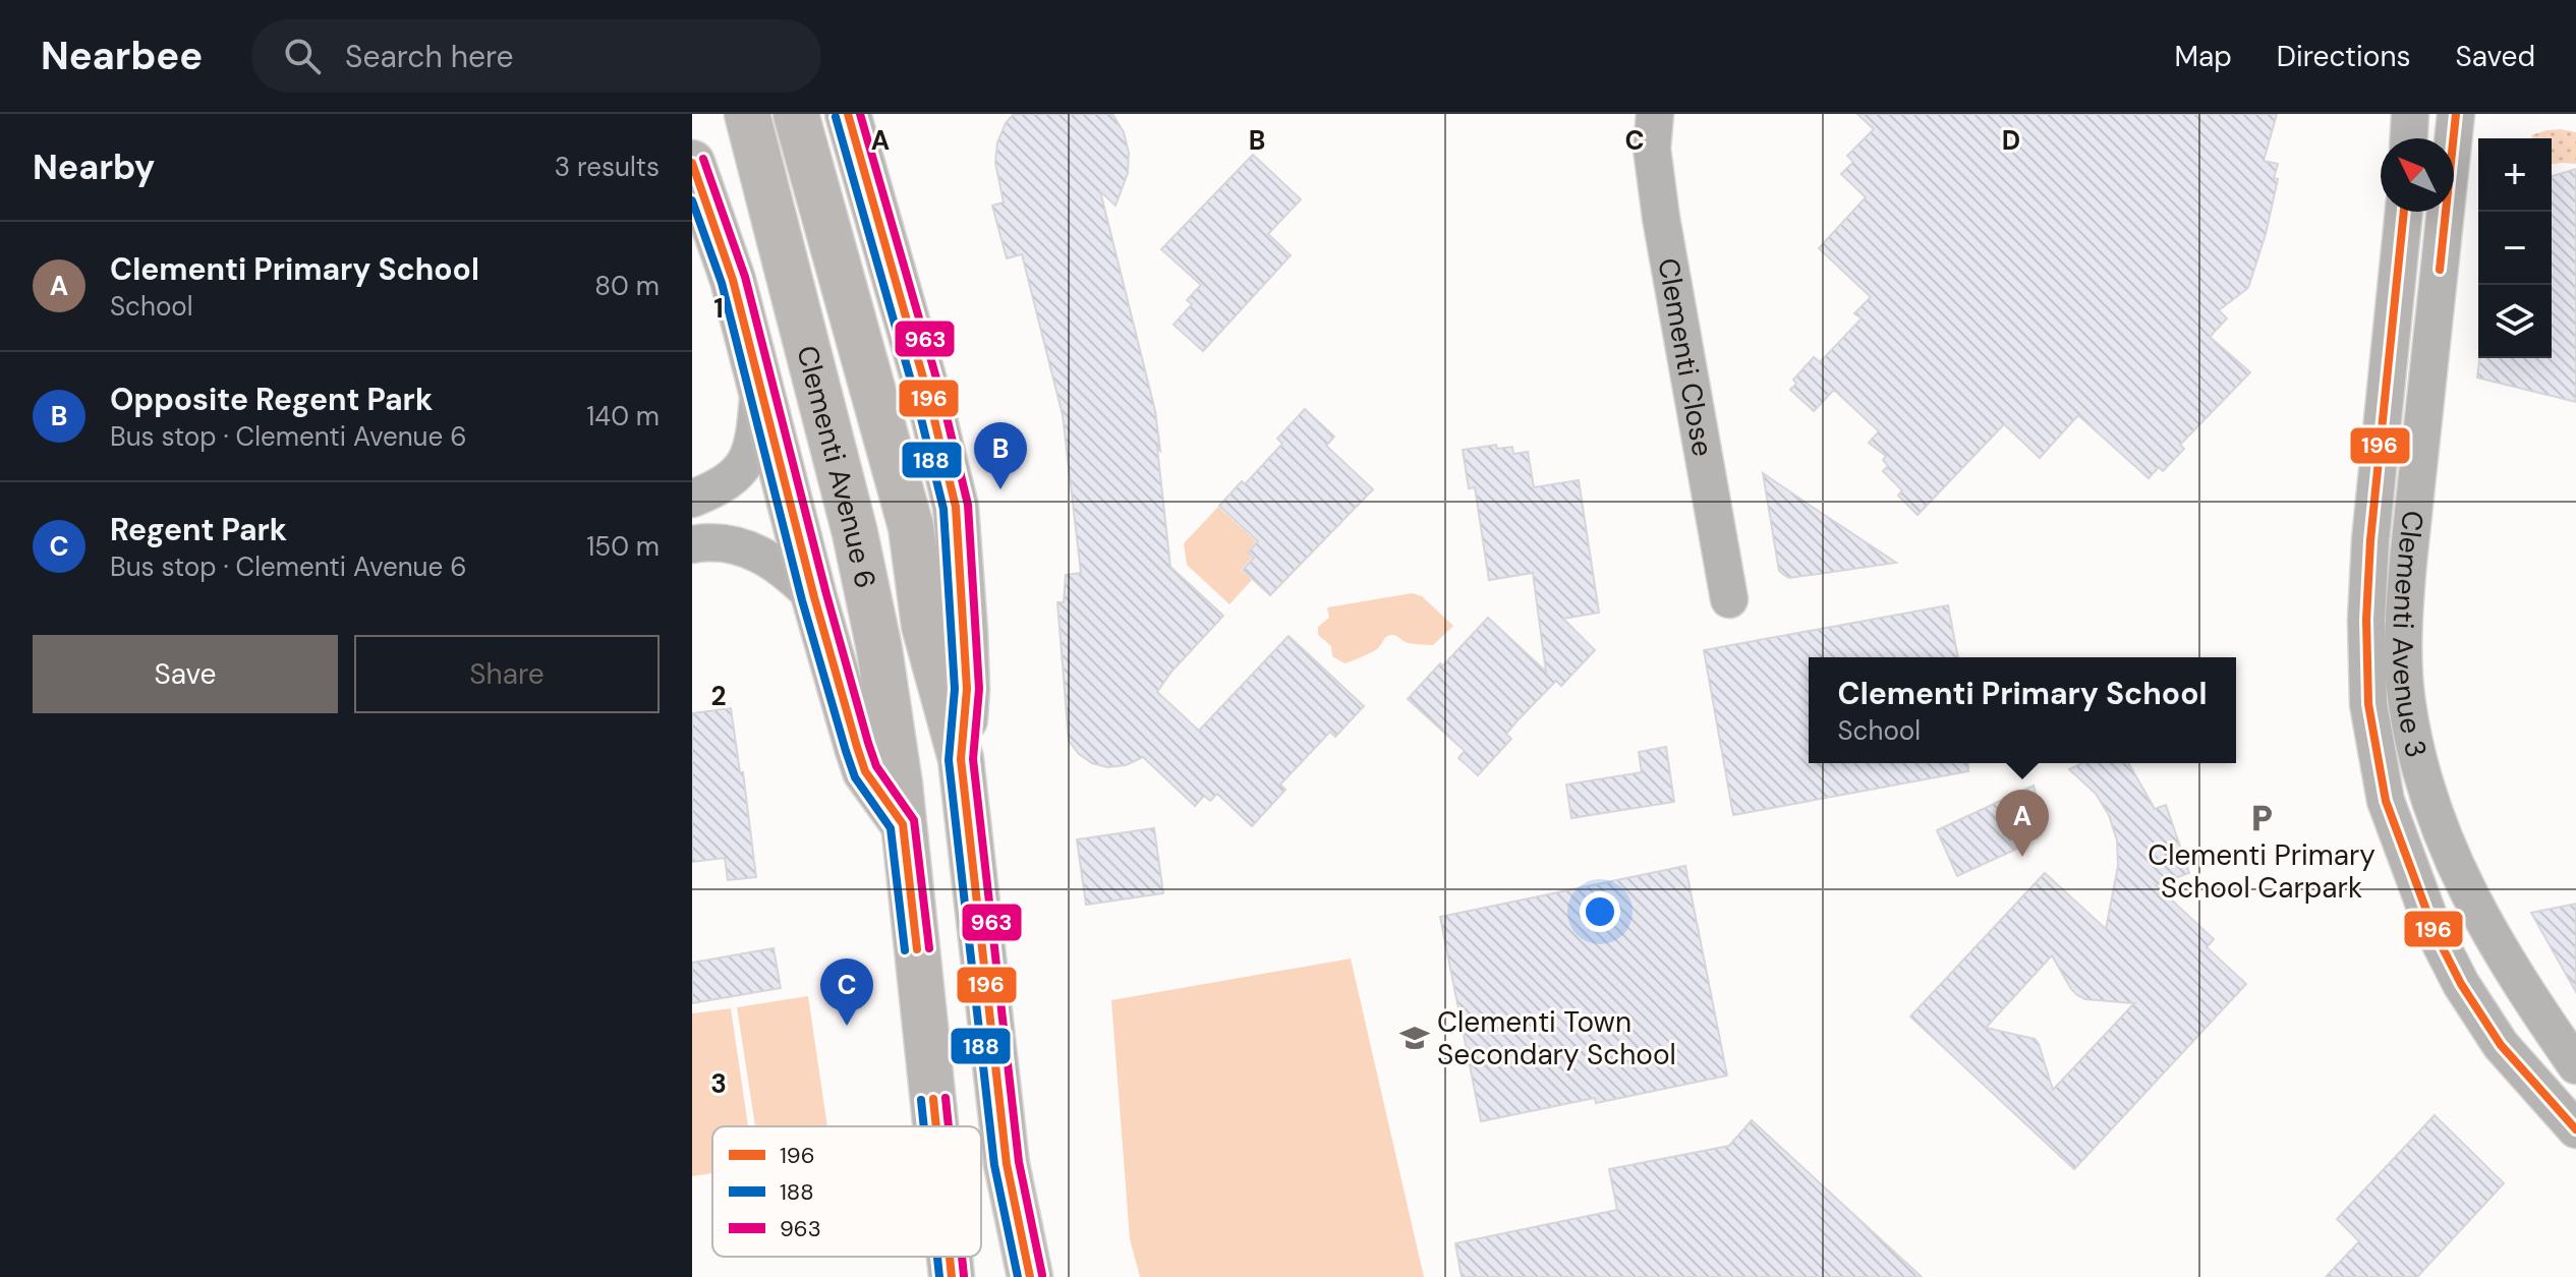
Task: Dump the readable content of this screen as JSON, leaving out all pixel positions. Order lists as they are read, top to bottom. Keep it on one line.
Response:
{"streets":{"main road":["Clementi Avenue 6"],"street":["Clementi Close","Clementi Avenue 3"]},"places":{"parking":["Clementi Primary School Carpark"],"school or university":["Clementi Town Secondary School"]},"lines":["transit line 196","transit line 963","transit line 188"],"legend":["196","188","963"],"north":"top left","page":{"header":"Nearbee","search":"Search here","nav":["Map","Directions","Saved"],"heading":["Nearby","3 results"],"map_buttons":["+","−"],"list":[{"mark":"A","name":"Clementi Primary School","note":"School","value":"80 m"},{"mark":"B","name":"Opposite Regent Park","note":"Bus stop · Clementi Avenue 6","value":"140 m"},{"mark":"C","name":"Regent Park","note":"Bus stop · Clementi Avenue 6","value":"150 m"}],"pins":["B","A","C"],"buttons":["Save","Share"],"popup":["Clementi Primary School","School"]},"grid":{"columns":["A","B","C","D"],"rows":["1","2","3"]}}
